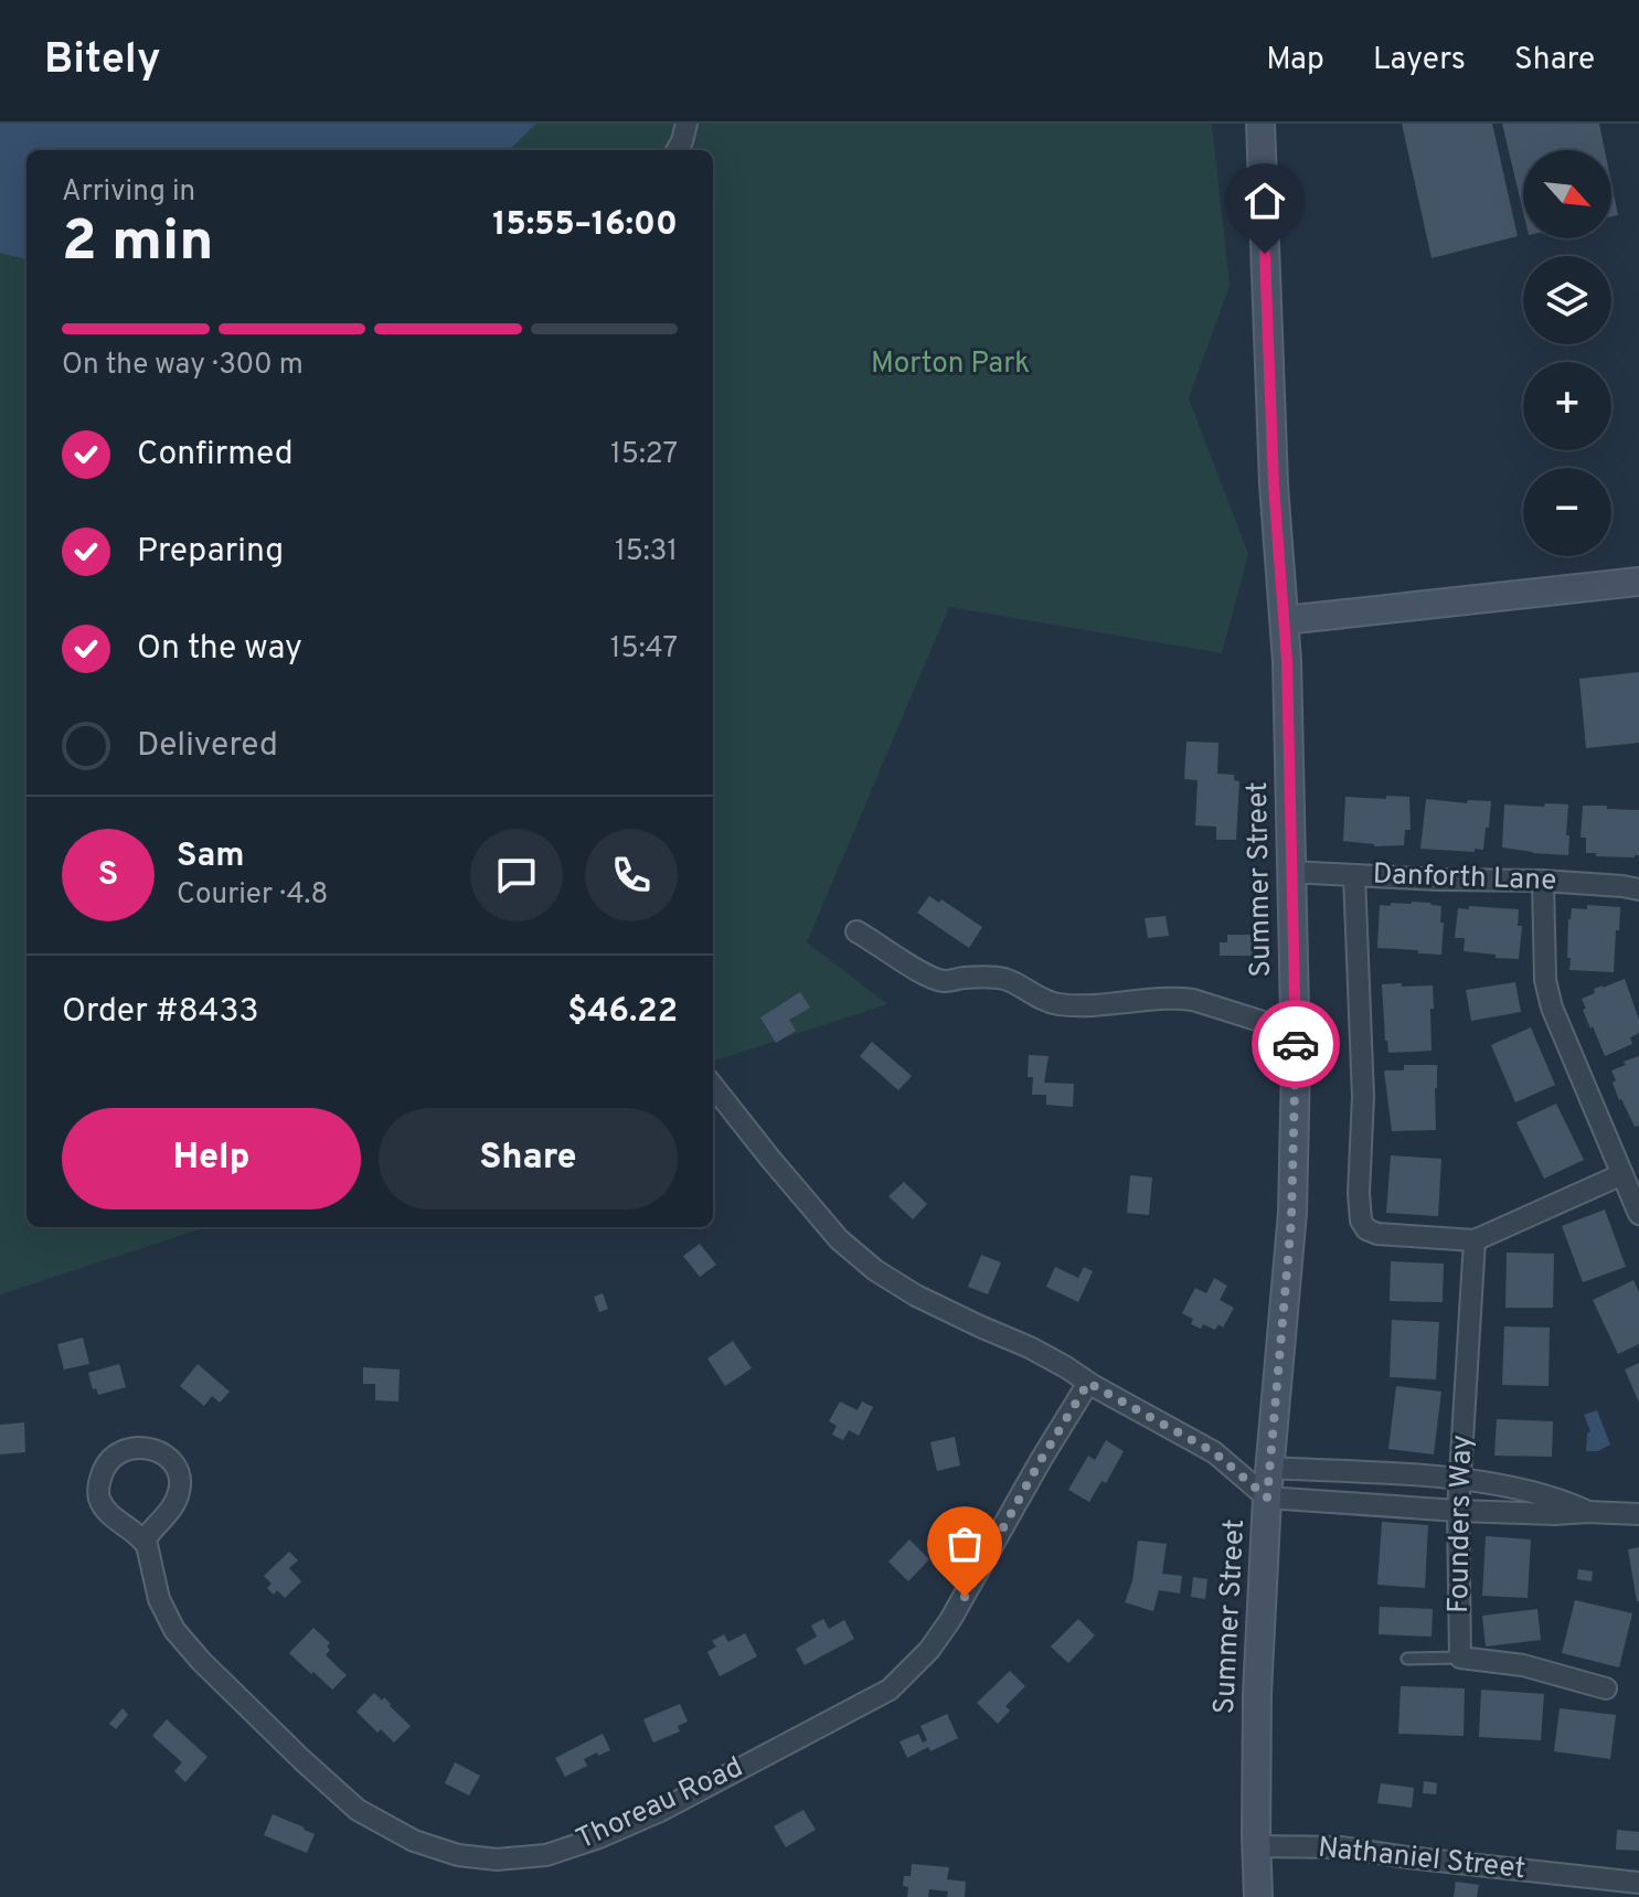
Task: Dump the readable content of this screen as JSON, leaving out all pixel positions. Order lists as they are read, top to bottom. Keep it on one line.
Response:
{"streets":{"main road":["Summer Street"],"street":["Danforth Lane","Founders Way","Thoreau Road","Nathaniel Street"]},"crossings":[["Danforth Lane","Summer Street"],["Summer Street","Nathaniel Street"]],"parks":["Morton Park"],"north":"bottom right","page":{"header":"Bitely","nav":["Map","Layers","Share"],"map_buttons":["+","−"],"heading":["2 min","Arriving in","15:55–16:00"],"panel":["Sam","Courier · 4.8","Order #8433","$46.22"],"bar":"On the way · 300 m","list":[["Confirmed","15:27"],["Preparing","15:31"],["On the way","15:47"],"Delivered"],"round":"S","buttons":["Help","Share"]}}
